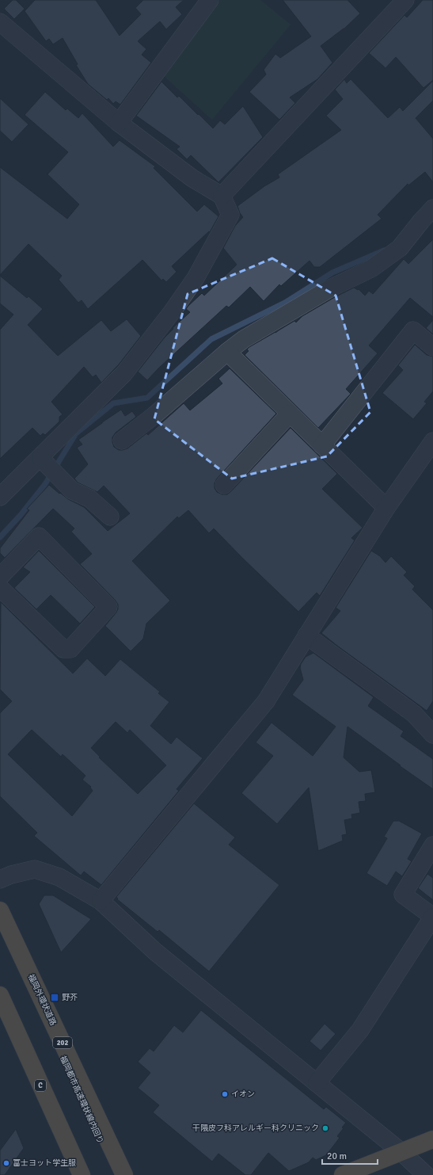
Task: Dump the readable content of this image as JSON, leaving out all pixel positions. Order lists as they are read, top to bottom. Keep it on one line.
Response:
{"streets":{"highway":["福岡外環状道路","202","C","福岡都市高速環状線内回り"]},"places":{"transit":["野芥"],"other":["イオン","干隈皮フ科アレルギー科クリニック","富士ヨット学生服"]},"scale_bar":"20 m"}
